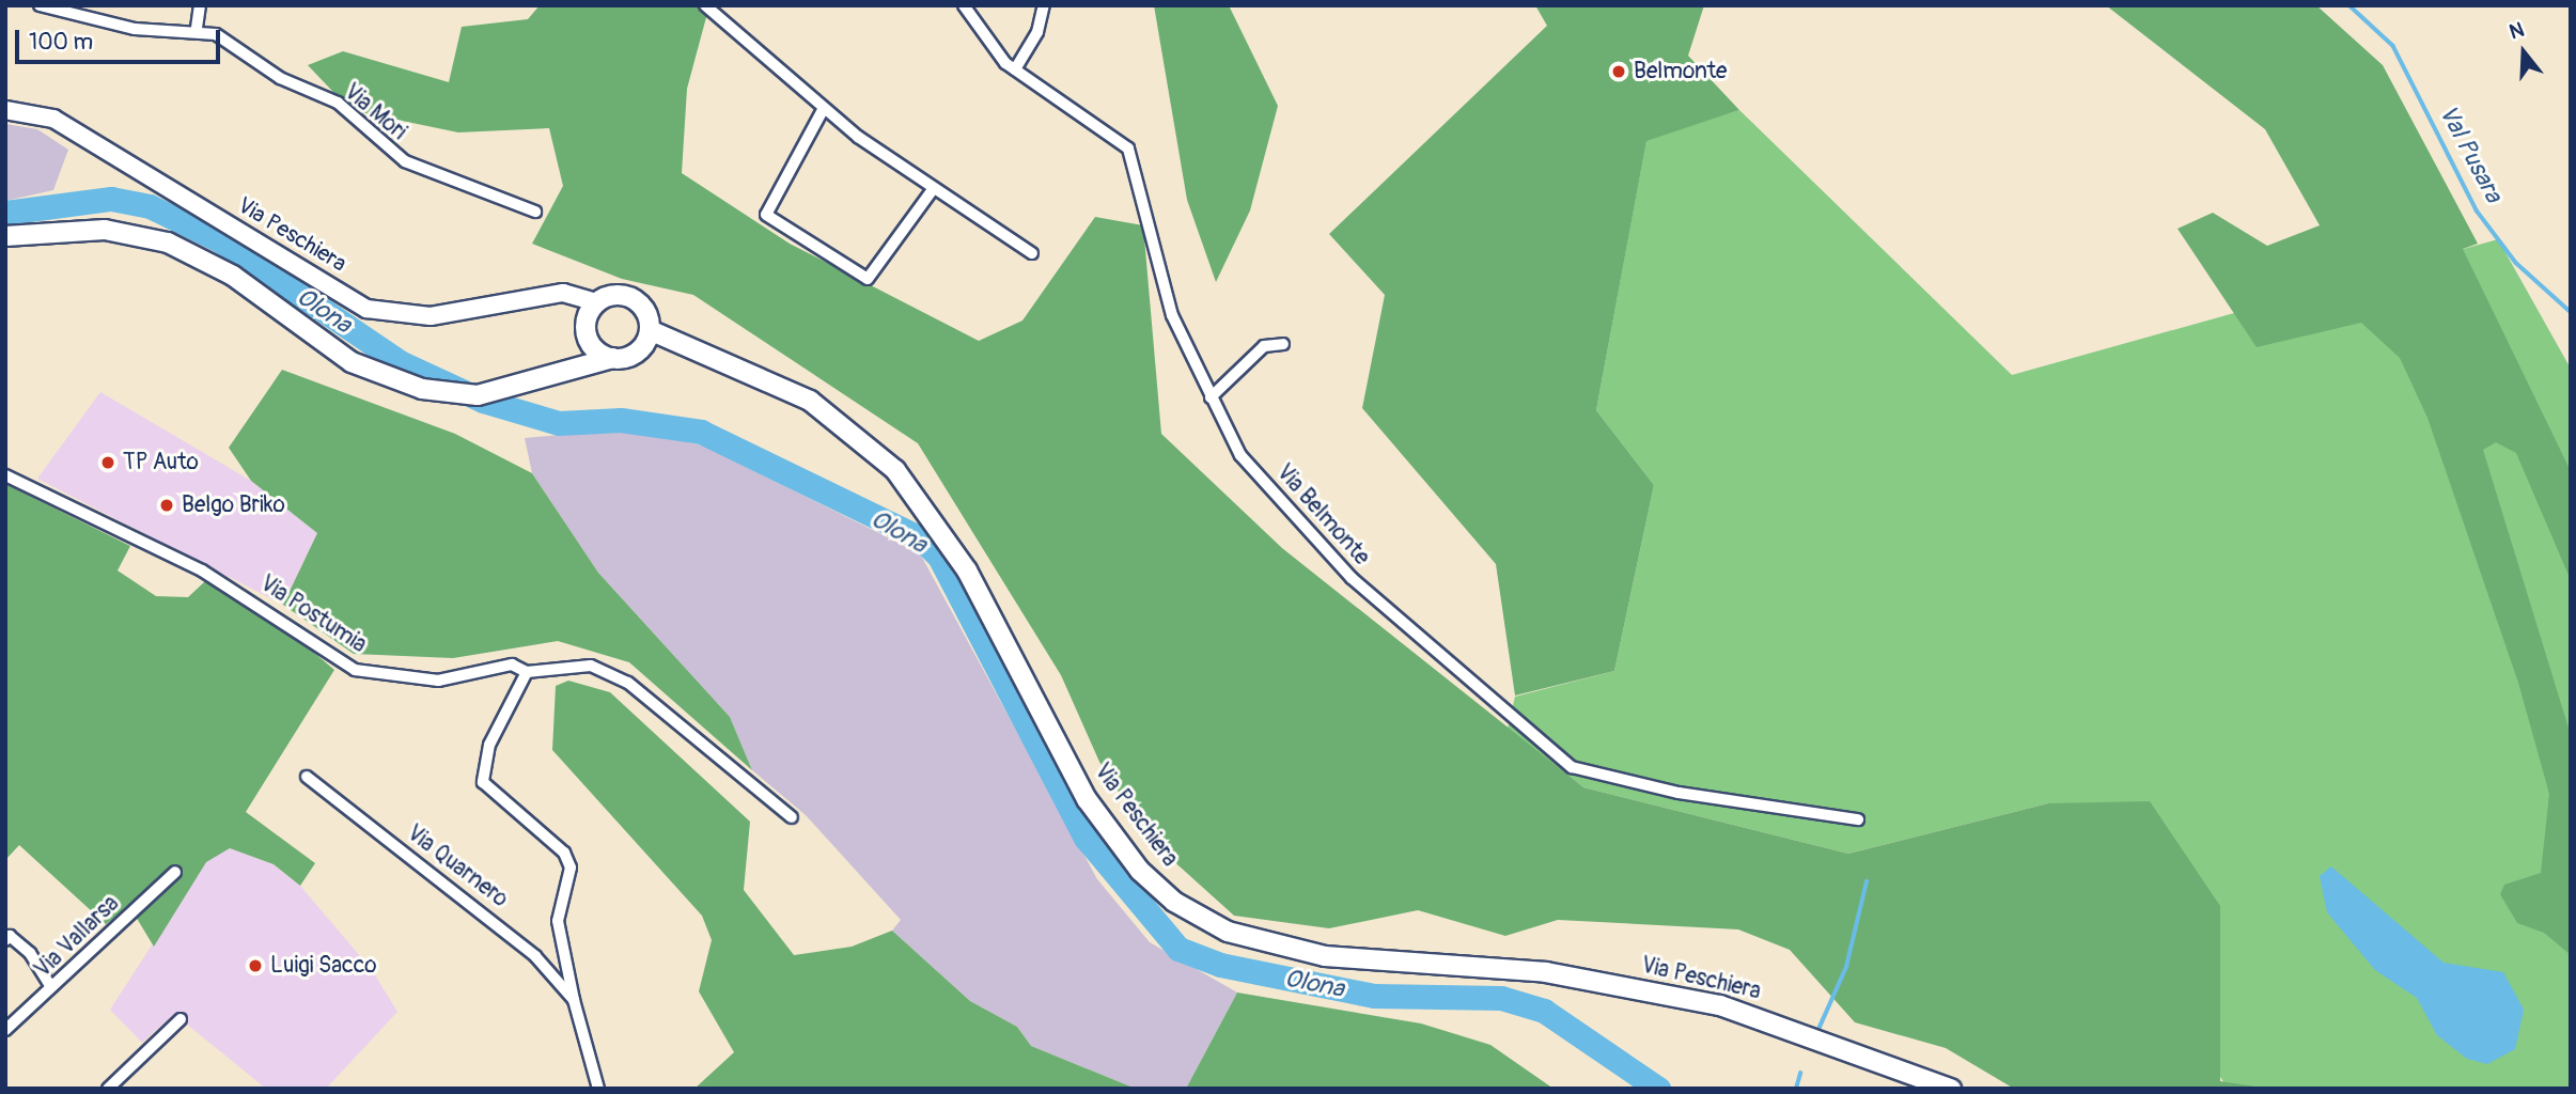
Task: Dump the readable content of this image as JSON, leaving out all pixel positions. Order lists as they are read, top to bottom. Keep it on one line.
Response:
{"streets":{"main road":["Via Peschiera"],"street":["Via Mori","Via Belmonte","Via Postumia","Via Quarnero","Via Vallarsa"]},"crossings":[["Via Postumia","Via Quarnero"]],"water":["Val Pusara","Olona"],"places":["Belmonte","TP Auto","Belgo Briko","Luigi Sacco"],"scale_bar":"100 m","north":"top"}
